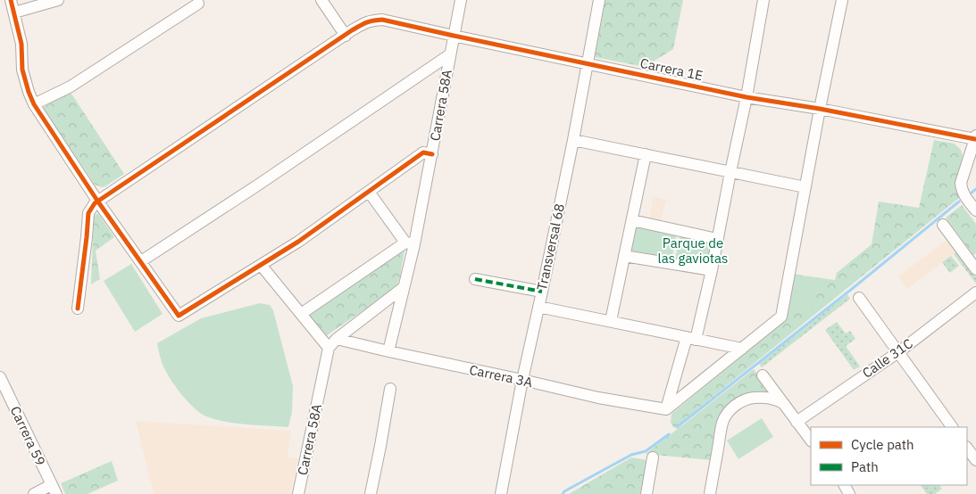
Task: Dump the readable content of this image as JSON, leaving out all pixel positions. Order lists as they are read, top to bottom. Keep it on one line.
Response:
{"streets":{"street":["Carrera 1E","Carrera 58A","Transversal 68","Calle 31C","Carrera 3A","Carrera 59"]},"crossings":[["Carrera 1E","Carrera 58A"],["Carrera 1E","Transversal 68"],["Carrera 58A","Carrera 3A"],["Transversal 68","Carrera 3A"]],"parks":["Parque de las gaviotas"],"legend":["Cycle path","Path"]}
